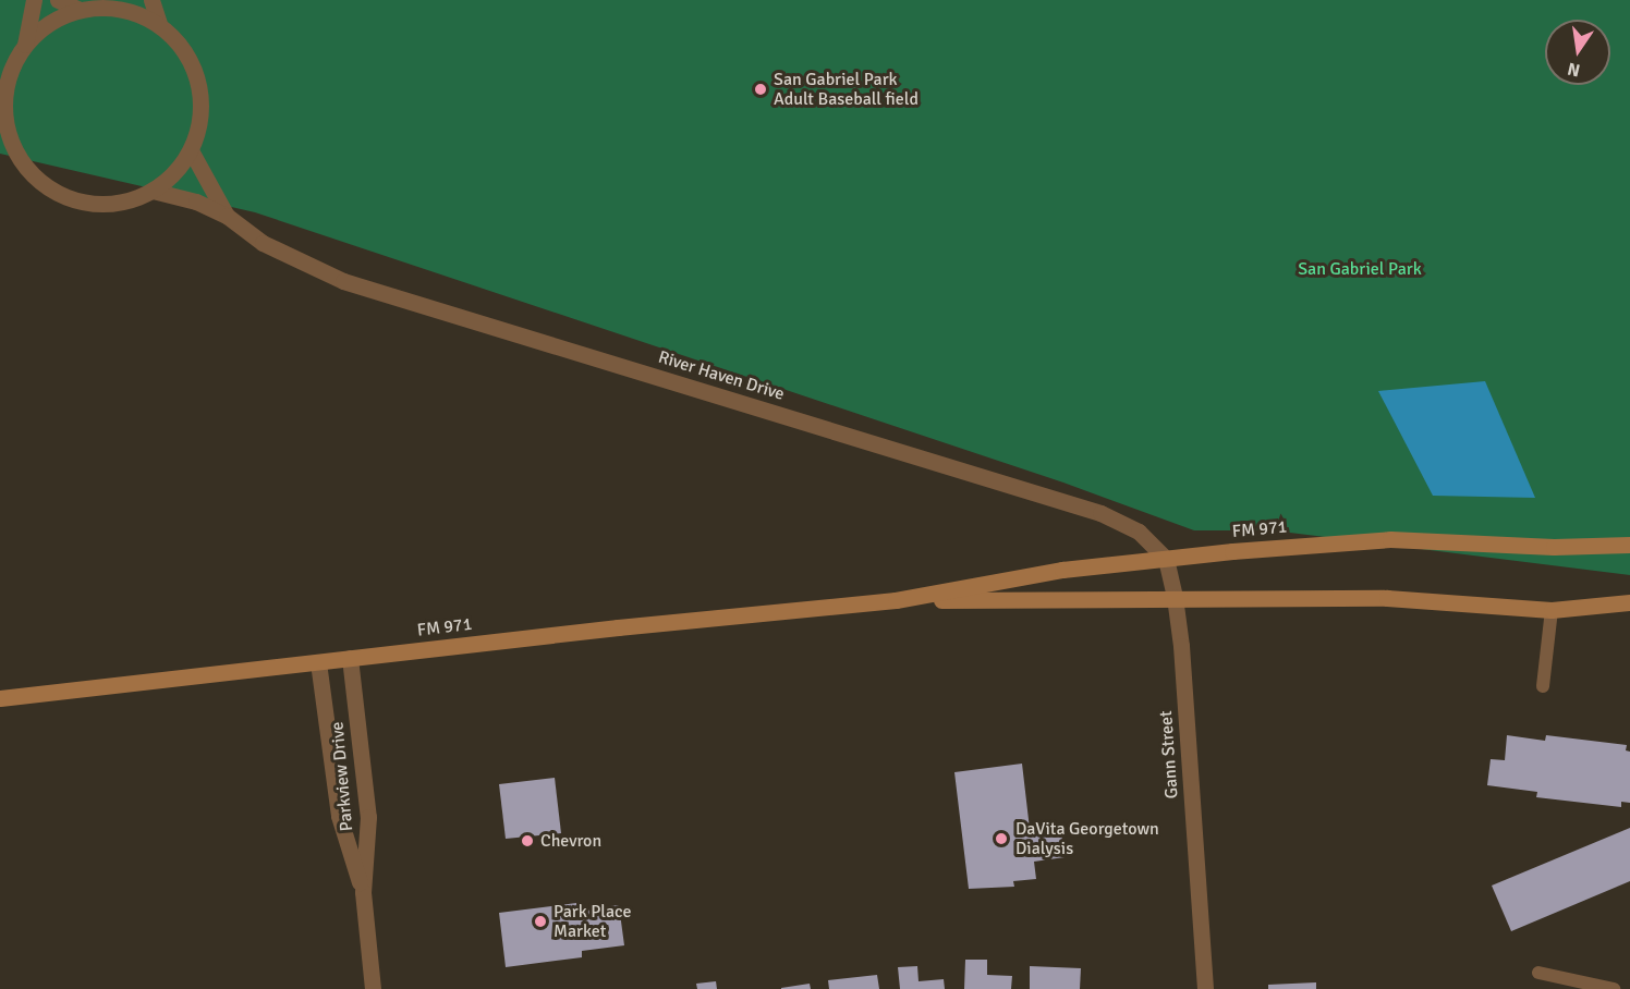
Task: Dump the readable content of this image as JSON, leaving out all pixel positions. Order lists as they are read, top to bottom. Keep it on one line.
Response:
{"streets":{"main road":["FM 971"],"street":["River Haven Drive","Gann Street","Parkview Drive"]},"crossings":[["River Haven Drive","FM 971"],["FM 971","Gann Street"],["FM 971","Parkview Drive"]],"parks":["San Gabriel Park"],"places":["San Gabriel Park Adult Baseball field","DaVita Georgetown Dialysis","Chevron","Park Place Market"],"north":"bottom"}
